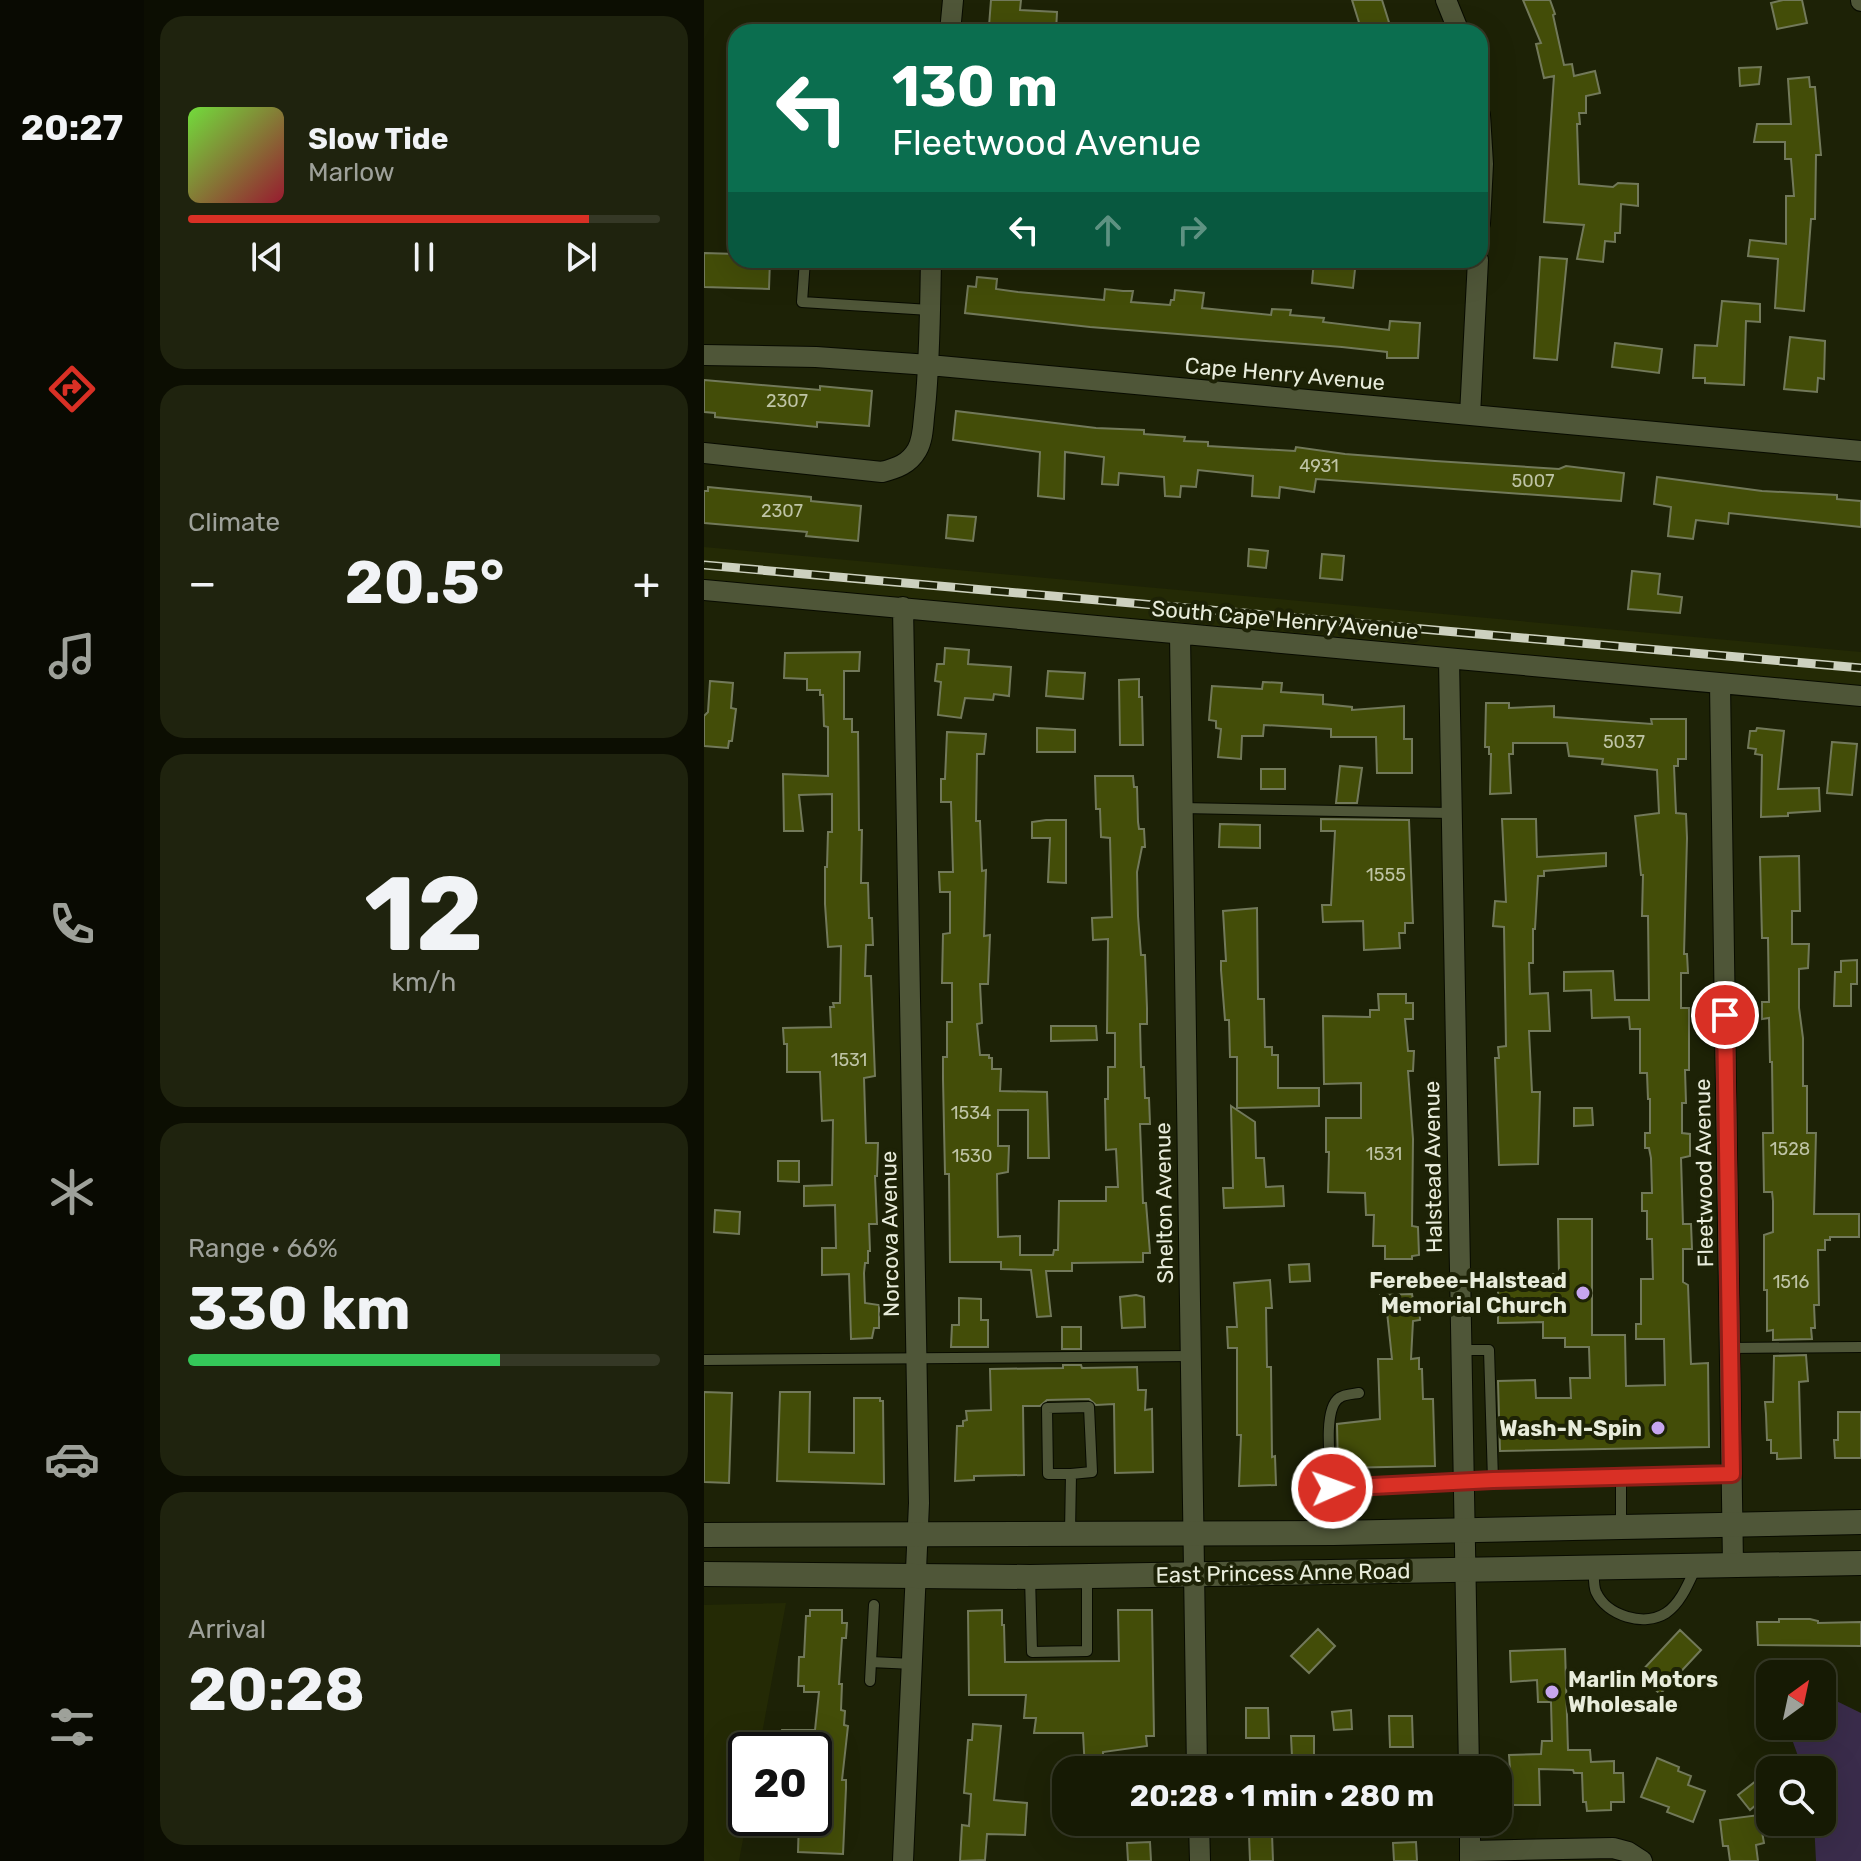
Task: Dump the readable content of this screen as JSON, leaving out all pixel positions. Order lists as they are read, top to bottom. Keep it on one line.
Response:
{"streets":{"main road":["East Princess Anne Road"],"street":["Cape Henry Avenue","South Cape Henry Avenue","Halstead Avenue","Fleetwood Avenue","Shelton Avenue","Norcova Avenue"]},"crossings":[["South Cape Henry Avenue","Halstead Avenue"],["South Cape Henry Avenue","Fleetwood Avenue"],["South Cape Henry Avenue","Shelton Avenue"],["South Cape Henry Avenue","Norcova Avenue"],["Halstead Avenue","East Princess Anne Road"],["Fleetwood Avenue","East Princess Anne Road"],["Shelton Avenue","East Princess Anne Road"],["Norcova Avenue","East Princess Anne Road"]],"places":["Ferebee-Halstead Memorial Church","Wash-N-Spin","Marlin Motors Wholesale"],"house_numbers":["2307","4931","5007","2307","5037","1555","1531","1534","1528","1531","1530","1516"],"north":"top right","page":{"tabs":"20:27","turn":["130 m","Fleetwood Avenue"],"song":["Slow Tide","Marlow"],"tile":["Climate",["12","km/h"],["Range · 66%","330 km"],["Arrival","20:28"]],"heat":["−","20.5°","+"],"limit":"20","trip":"20:28 · 1 min · 280 m"}}
